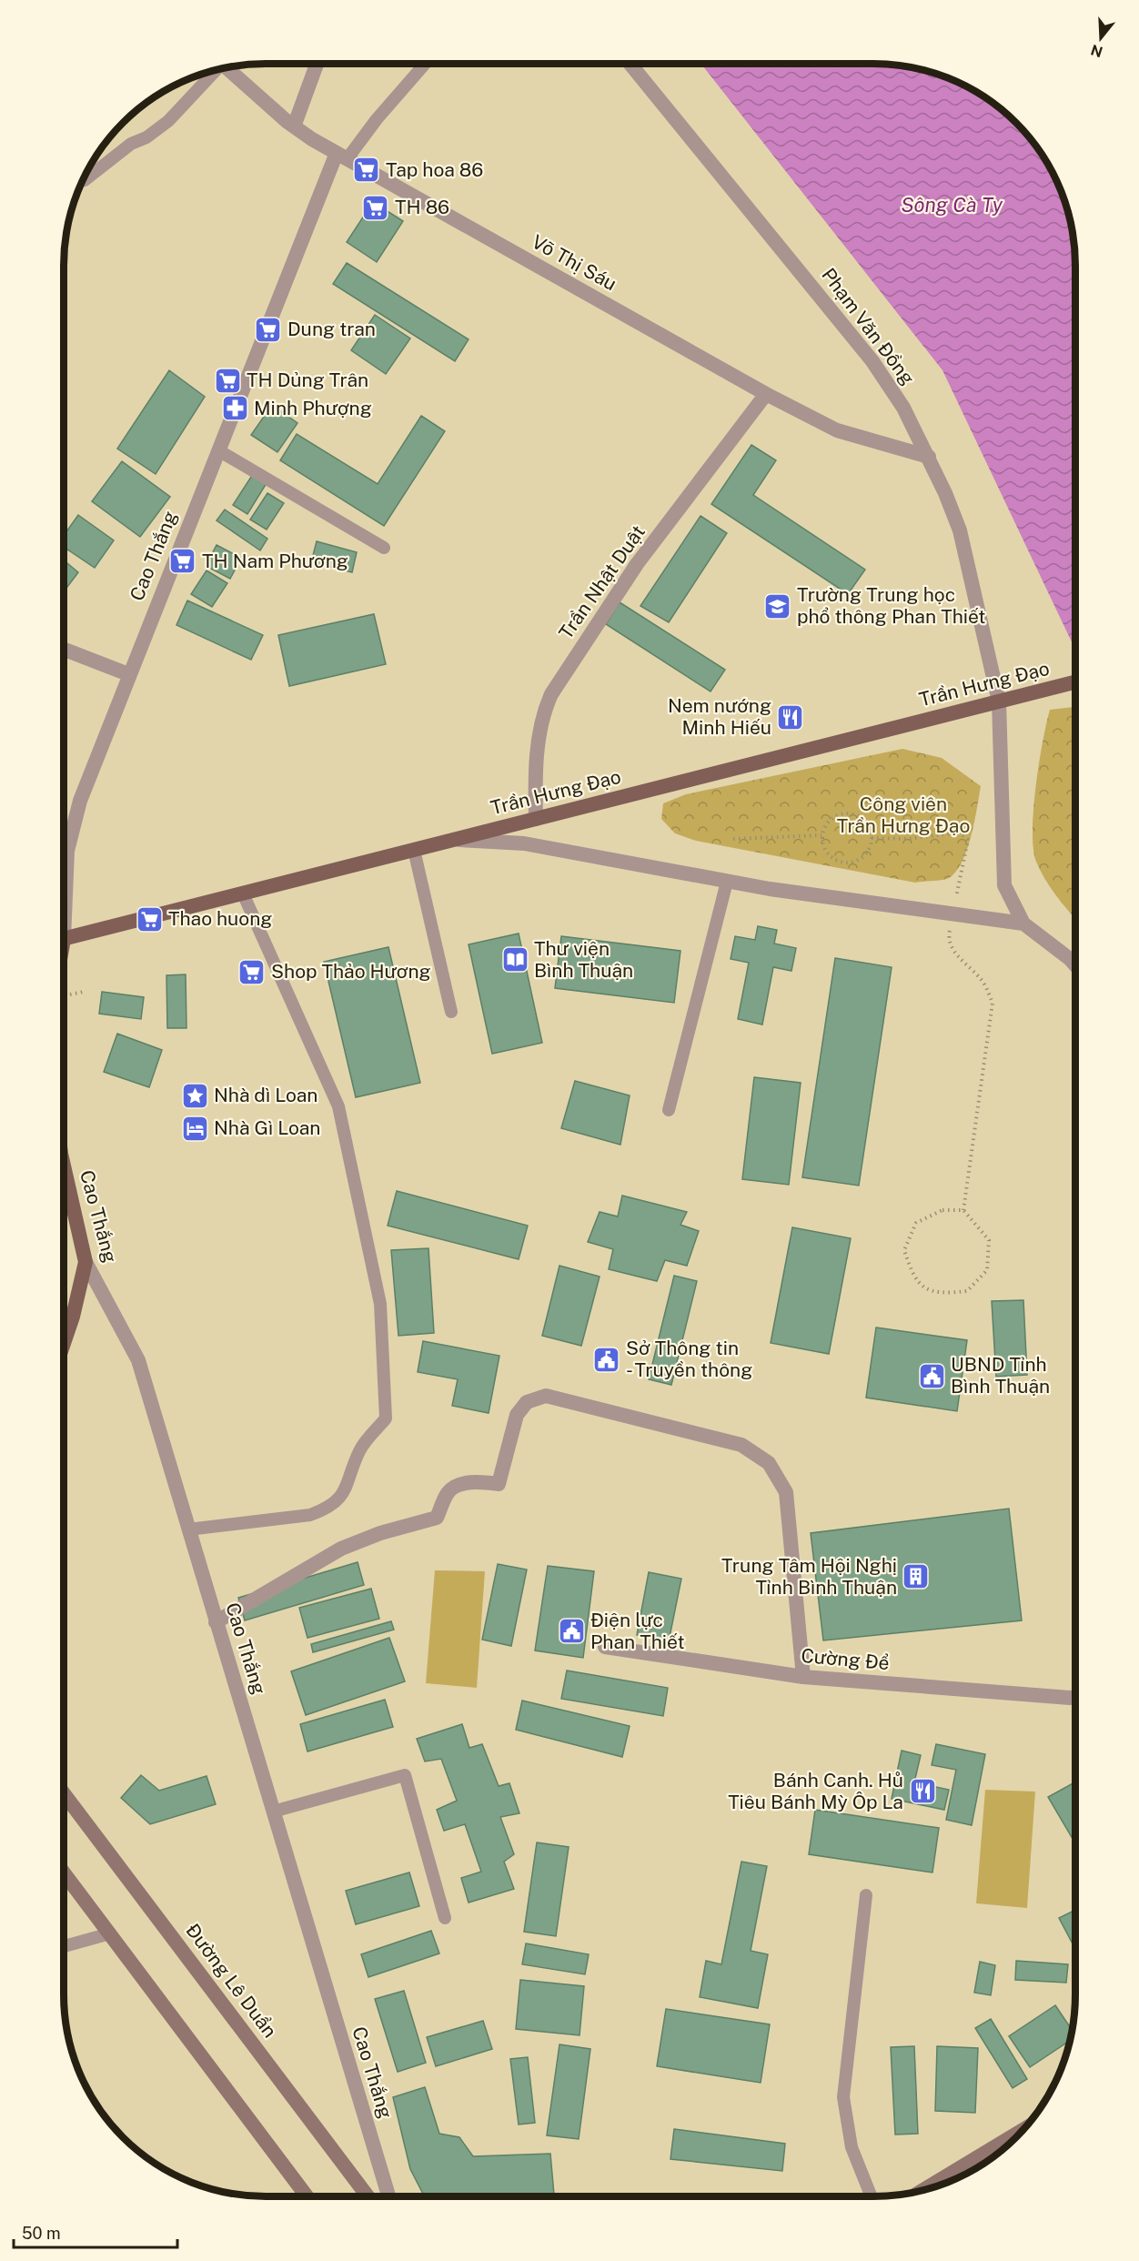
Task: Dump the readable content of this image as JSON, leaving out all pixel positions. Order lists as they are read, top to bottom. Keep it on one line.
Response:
{"streets":{"main road":["Cao Thắng","Trần Hưng Đạo","Đường Lê Duẩn"],"street":["Võ Thị Sáu","Phạm Văn Đồng","Trần Nhật Duật","Cường Để"]},"crossings":[["Võ Thị Sáu","Phạm Văn Đồng"],["Võ Thị Sáu","Cao Thắng"],["Võ Thị Sáu","Trần Nhật Duật"],["Phạm Văn Đồng","Trần Hưng Đạo"],["Trần Nhật Duật","Trần Hưng Đạo"]],"water":["Sông Cà Ty"],"parks":["Công viên Trần Hưng Đạo"],"places":{"supermarket":["Tap hoa 86","TH 86","Dung tran","TH Dủng Trân","TH Nam Phương","Thao huong","Shop Thảo Hương"],"pharmacy":["Minh Phượng"],"school or university":["Trường Trung học phổ thông Phan Thiết"],"restaurant":["Nem nướng Minh Hiếu","Bánh Canh. Hů Tiêu Bánh Mỳ Ôp La"],"library":["Thư viện Bình Thuận"],"place":["Nhà dì Loan"],"hotel":["Nhà Gì Loan"],"public building":["Sở Thông tin - Truyền thông","UBND Tỉnh Bình Thuận","Điện lực Phan Thiết"],"building":["Trung Tâm Hội Nghị Tỉnh Bình Thuận"]},"scale_bar":"50 m","north":"bottom"}
